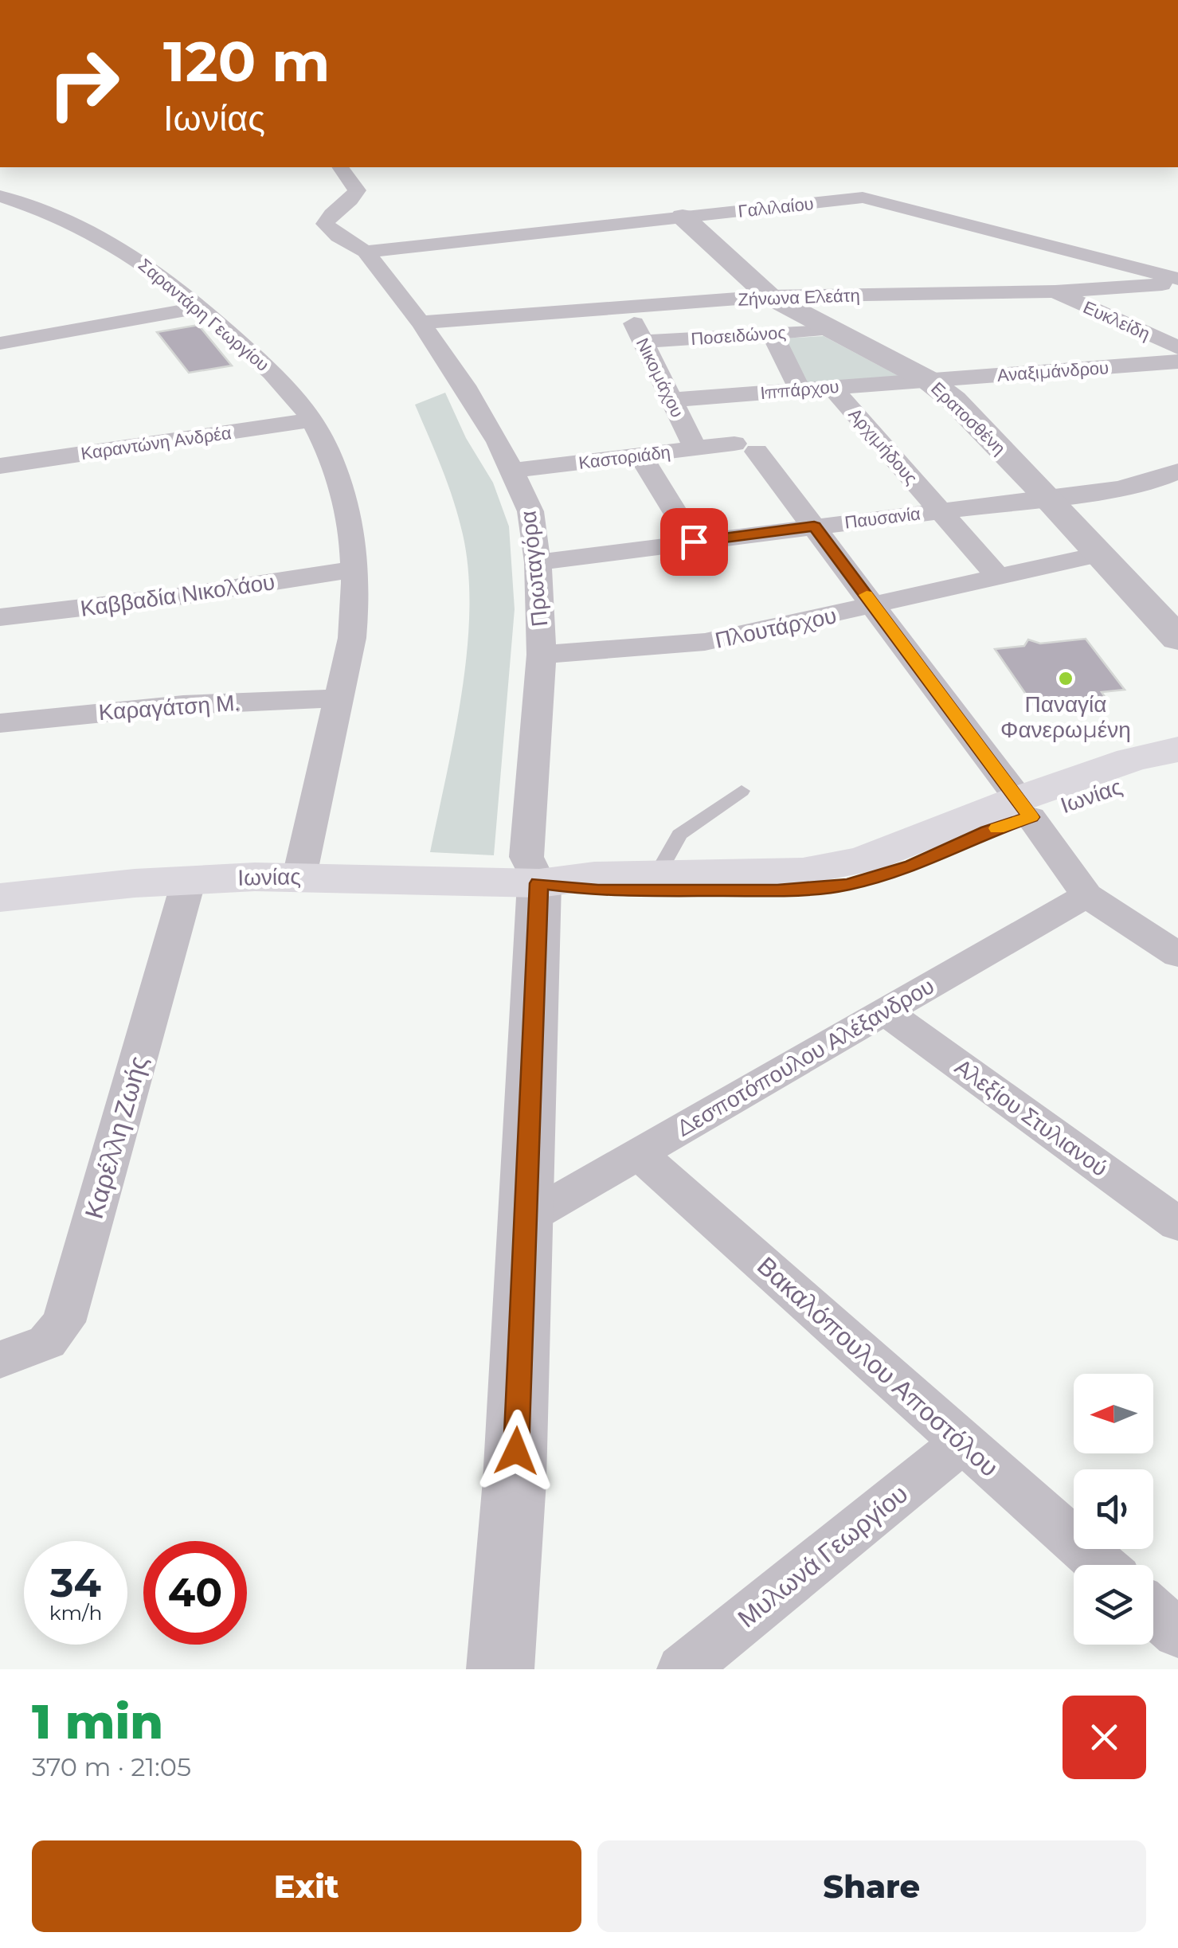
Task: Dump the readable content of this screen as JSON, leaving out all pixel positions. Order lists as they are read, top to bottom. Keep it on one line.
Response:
{"streets":{"main road":["Ιωνίας"],"street":["Γαλιλαίου","Ζήνωνα Ελεάτη","Σαραντάρη Γεωργίου","Ευκλείδη","Ποσειδώνος","Αναξιμάνδρου","Νικομάχου","Ιππάρχου","Ερατοσθένη","Καραντώνη Ανδρέα","Αρχιμήδους","Καστοριάδη","Παυσανία","Πρωταγόρα","Καββαδία Νικολάου","Πλουτάρχου","Καραγάτση Μ.","Δεσποτόπουλου Αλέξανδρου","Αλεξίου Στυλιανού","Καρέλλη Ζωής","Βακαλόπουλου Αποστόλου","Μυλωνά Γεωργίου"]},"crossings":[["Γαλιλαίου","Ζήνωνα Ελεάτη"],["Γαλιλαίου","Ερατοσθένη"],["Γαλιλαίου","Πρωταγόρα"],["Ζήνωνα Ελεάτη","Ευκλείδη"],["Ζήνωνα Ελεάτη","Νικομάχου"],["Ζήνωνα Ελεάτη","Ερατοσθένη"],["Ζήνωνα Ελεάτη","Πρωταγόρα"],["Σαραντάρη Γεωργίου","Καραντώνη Ανδρέα"],["Σαραντάρη Γεωργίου","Καββαδία Νικολάου"],["Σαραντάρη Γεωργίου","Καραγάτση Μ."],["Σαραντάρη Γεωργίου","Ιωνίας"],["Ποσειδώνος","Νικομάχου"],["Ποσειδώνος","Ερατοσθένη"],["Αναξιμάνδρου","Ιππάρχου"],["Αναξιμάνδρου","Ερατοσθένη"],["Νικομάχου","Ιππάρχου"],["Νικομάχου","Καστοριάδη"],["Ιππάρχου","Ερατοσθένη"],["Ιππάρχου","Αρχιμήδους"],["Ερατοσθένη","Παυσανία"],["Ερατοσθένη","Πλουτάρχου"],["Αρχιμήδους","Παυσανία"],["Αρχιμήδους","Πλουτάρχου"],["Καστοριάδη","Παυσανία"],["Καστοριάδη","Πρωταγόρα"],["Παυσανία","Πρωταγόρα"],["Πρωταγόρα","Πλουτάρχου"],["Πρωταγόρα","Ιωνίας"],["Ιωνίας","Καρέλλη Ζωής"],["Δεσποτόπουλου Αλέξανδρου","Αλεξίου Στυλιανού"],["Δεσποτόπουλου Αλέξανδρου","Βακαλόπουλου Αποστόλου"],["Βακαλόπουλου Αποστόλου","Μυλωνά Γεωργίου"]],"places":["Παναγία Φανερωμένη"],"north":"left","page":{"turn":["120 m","Ιωνίας"],"speed":"34 km/h","limit":"40","heading":["1 min","370 m · 21:05"],"buttons":["Exit","Share"]}}
